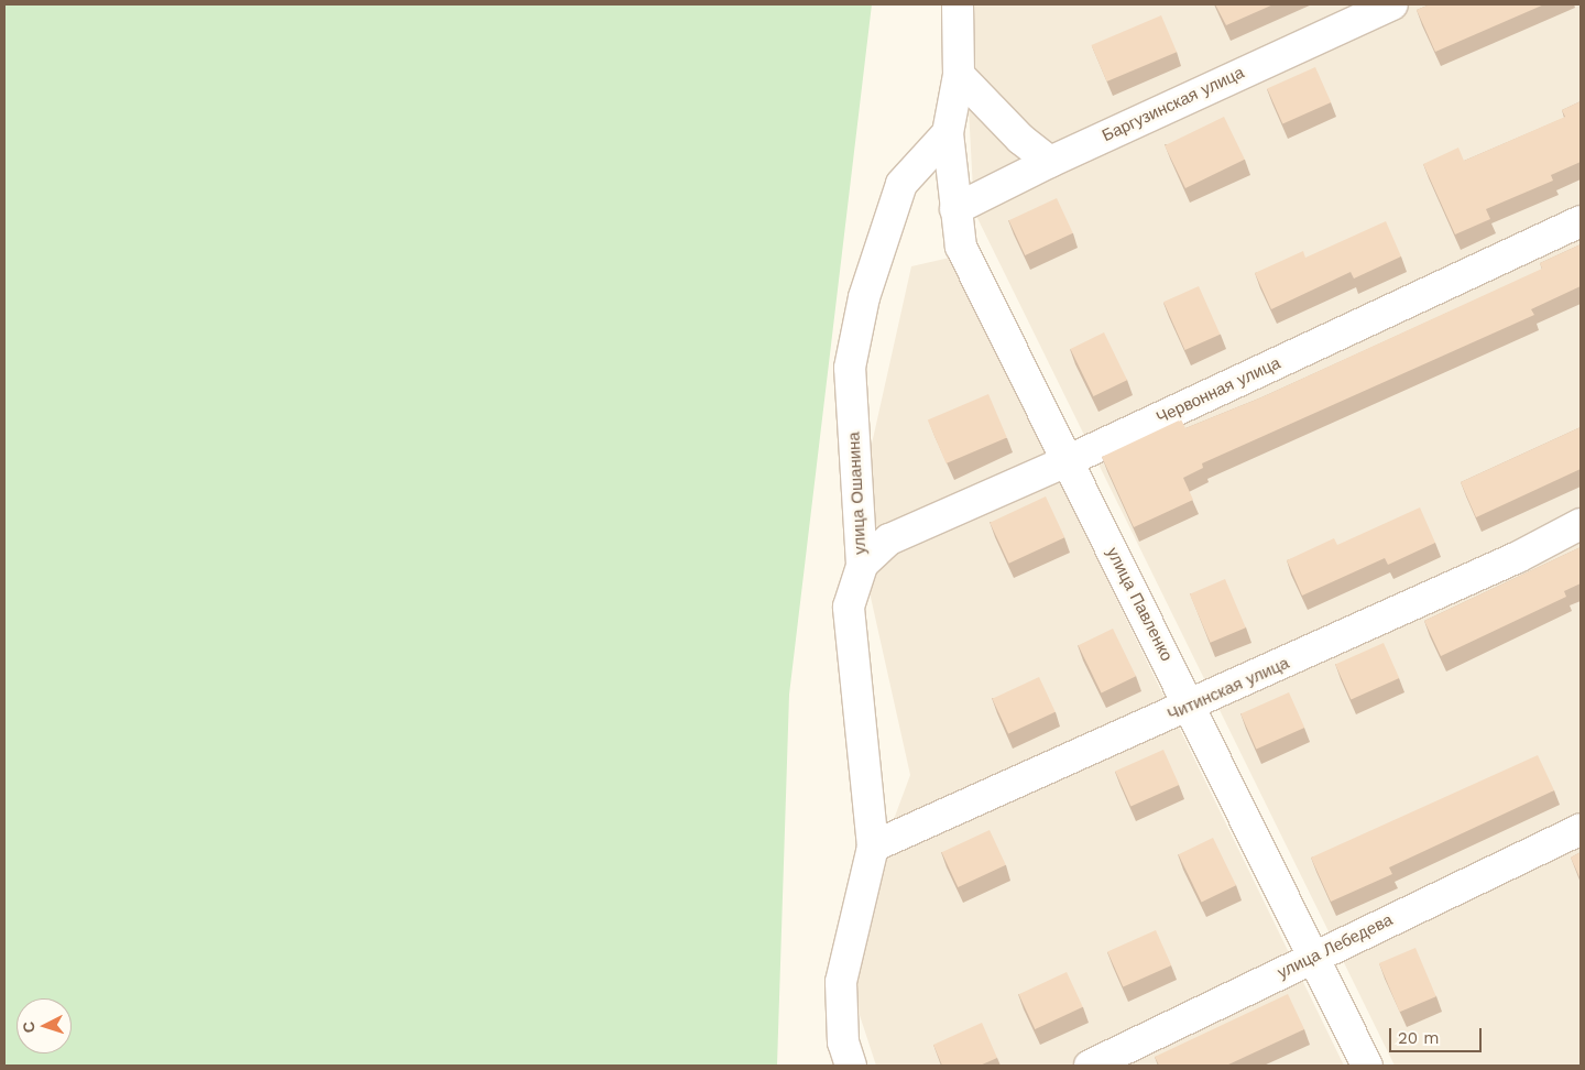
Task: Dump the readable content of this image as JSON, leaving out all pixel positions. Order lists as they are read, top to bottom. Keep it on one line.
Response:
{"streets":{"street":["Баргузинская улица","Червонная улица","улица Ошанина","улица Павленко","Читинская улица","улица Лебедева"]},"crossings":[["Баргузинская улица","улица Павленко"],["Червонная улица","улица Ошанина"],["Червонная улица","улица Павленко"],["улица Ошанина","улица Павленко"],["улица Ошанина","Читинская улица"],["улица Павленко","Читинская улица"],["улица Павленко","улица Лебедева"]],"scale_bar":"20 m","north":"left"}
